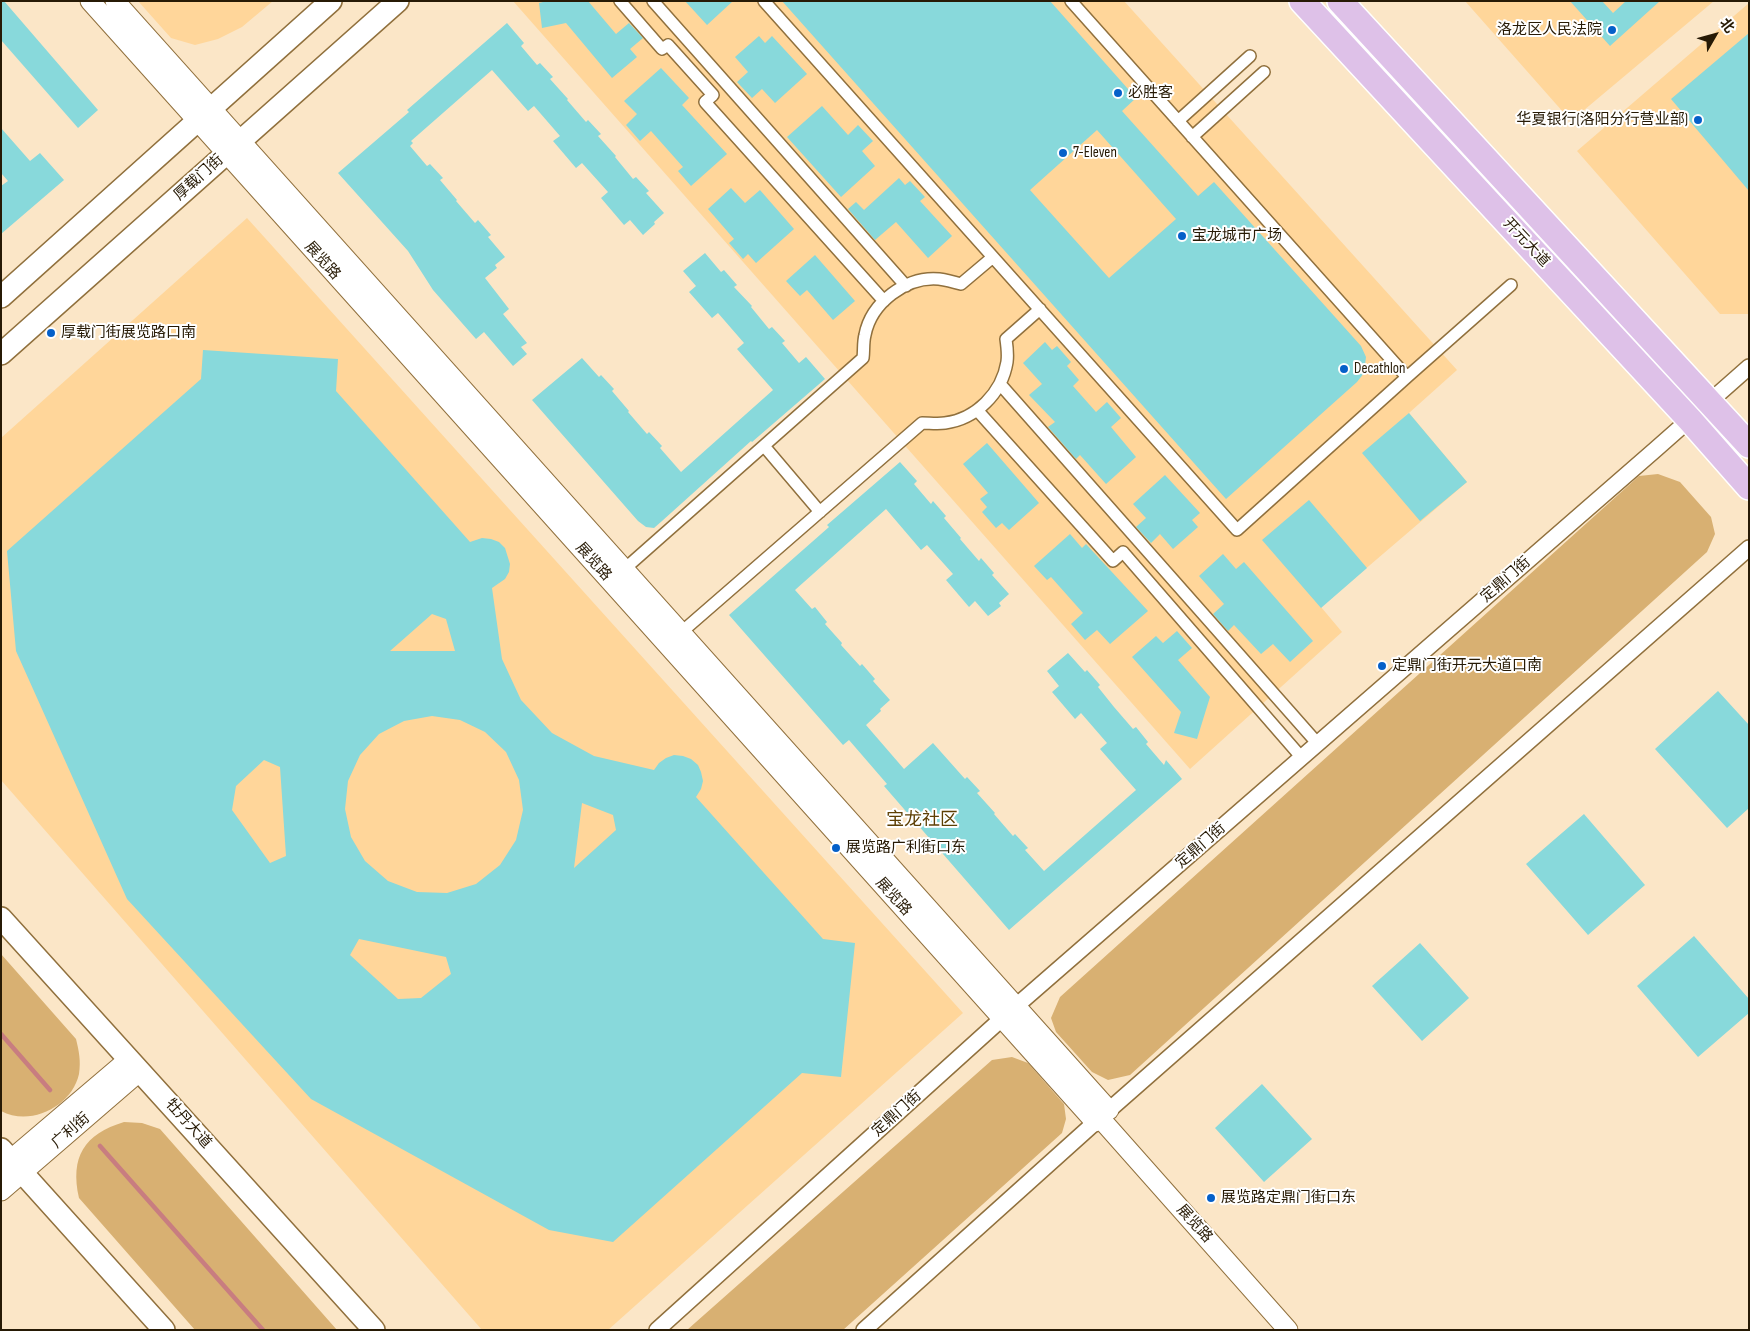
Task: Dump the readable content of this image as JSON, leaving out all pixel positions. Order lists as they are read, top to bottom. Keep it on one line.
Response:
{"streets":{"main road":["厚载门街","开元大道","牡丹大道"],"street":["展览路","定鼎门街","广利街"]},"crossings":[["厚载门街","展览路"],["开元大道","定鼎门街"],["展览路","定鼎门街"],["牡丹大道","广利街"]],"districts":["宝龙社区"],"places":["洛龙区人民法院","必胜客","华夏银行(洛阳分行营业部)","7-Eleven","宝龙城市广场","厚载门街展览路口南","Decathlon","定鼎门街开元大道口南","展览路广利街口东","展览路定鼎门街口东"],"north":"top right"}
